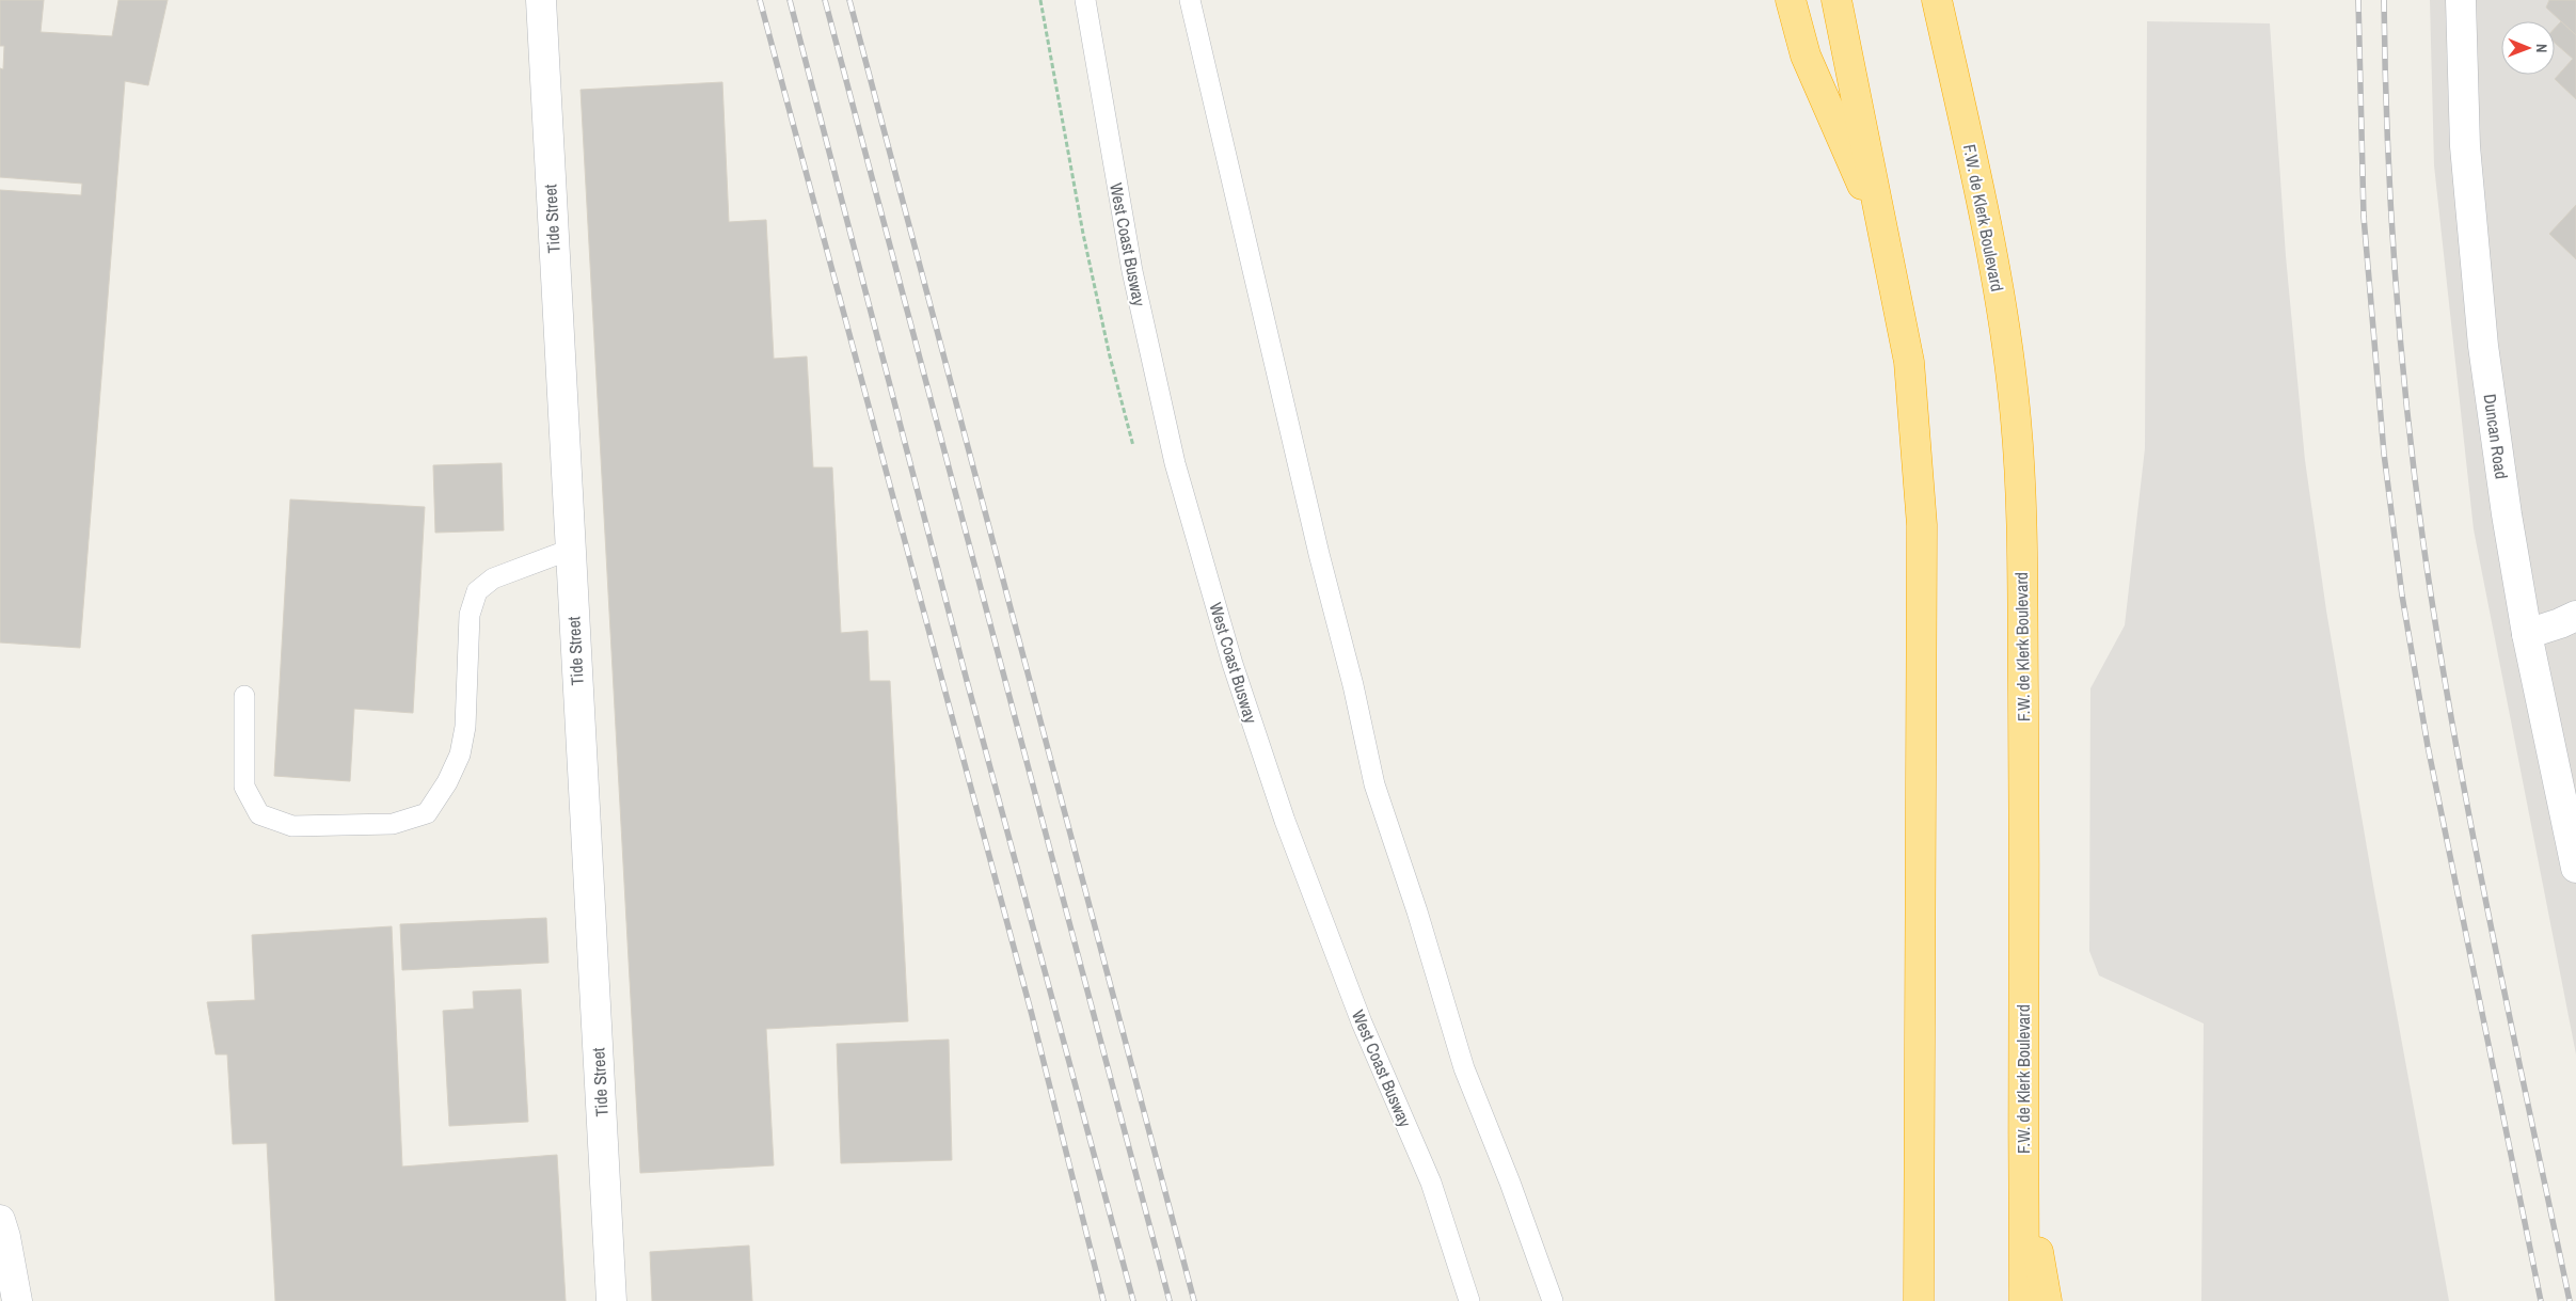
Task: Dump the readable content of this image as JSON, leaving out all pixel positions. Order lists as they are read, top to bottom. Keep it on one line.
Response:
{"streets":{"highway":["F.W. de Klerk Boulevard"],"street":["Tide Street","Duncan Road"],"lane":["West Coast Busway"]},"north":"right"}
